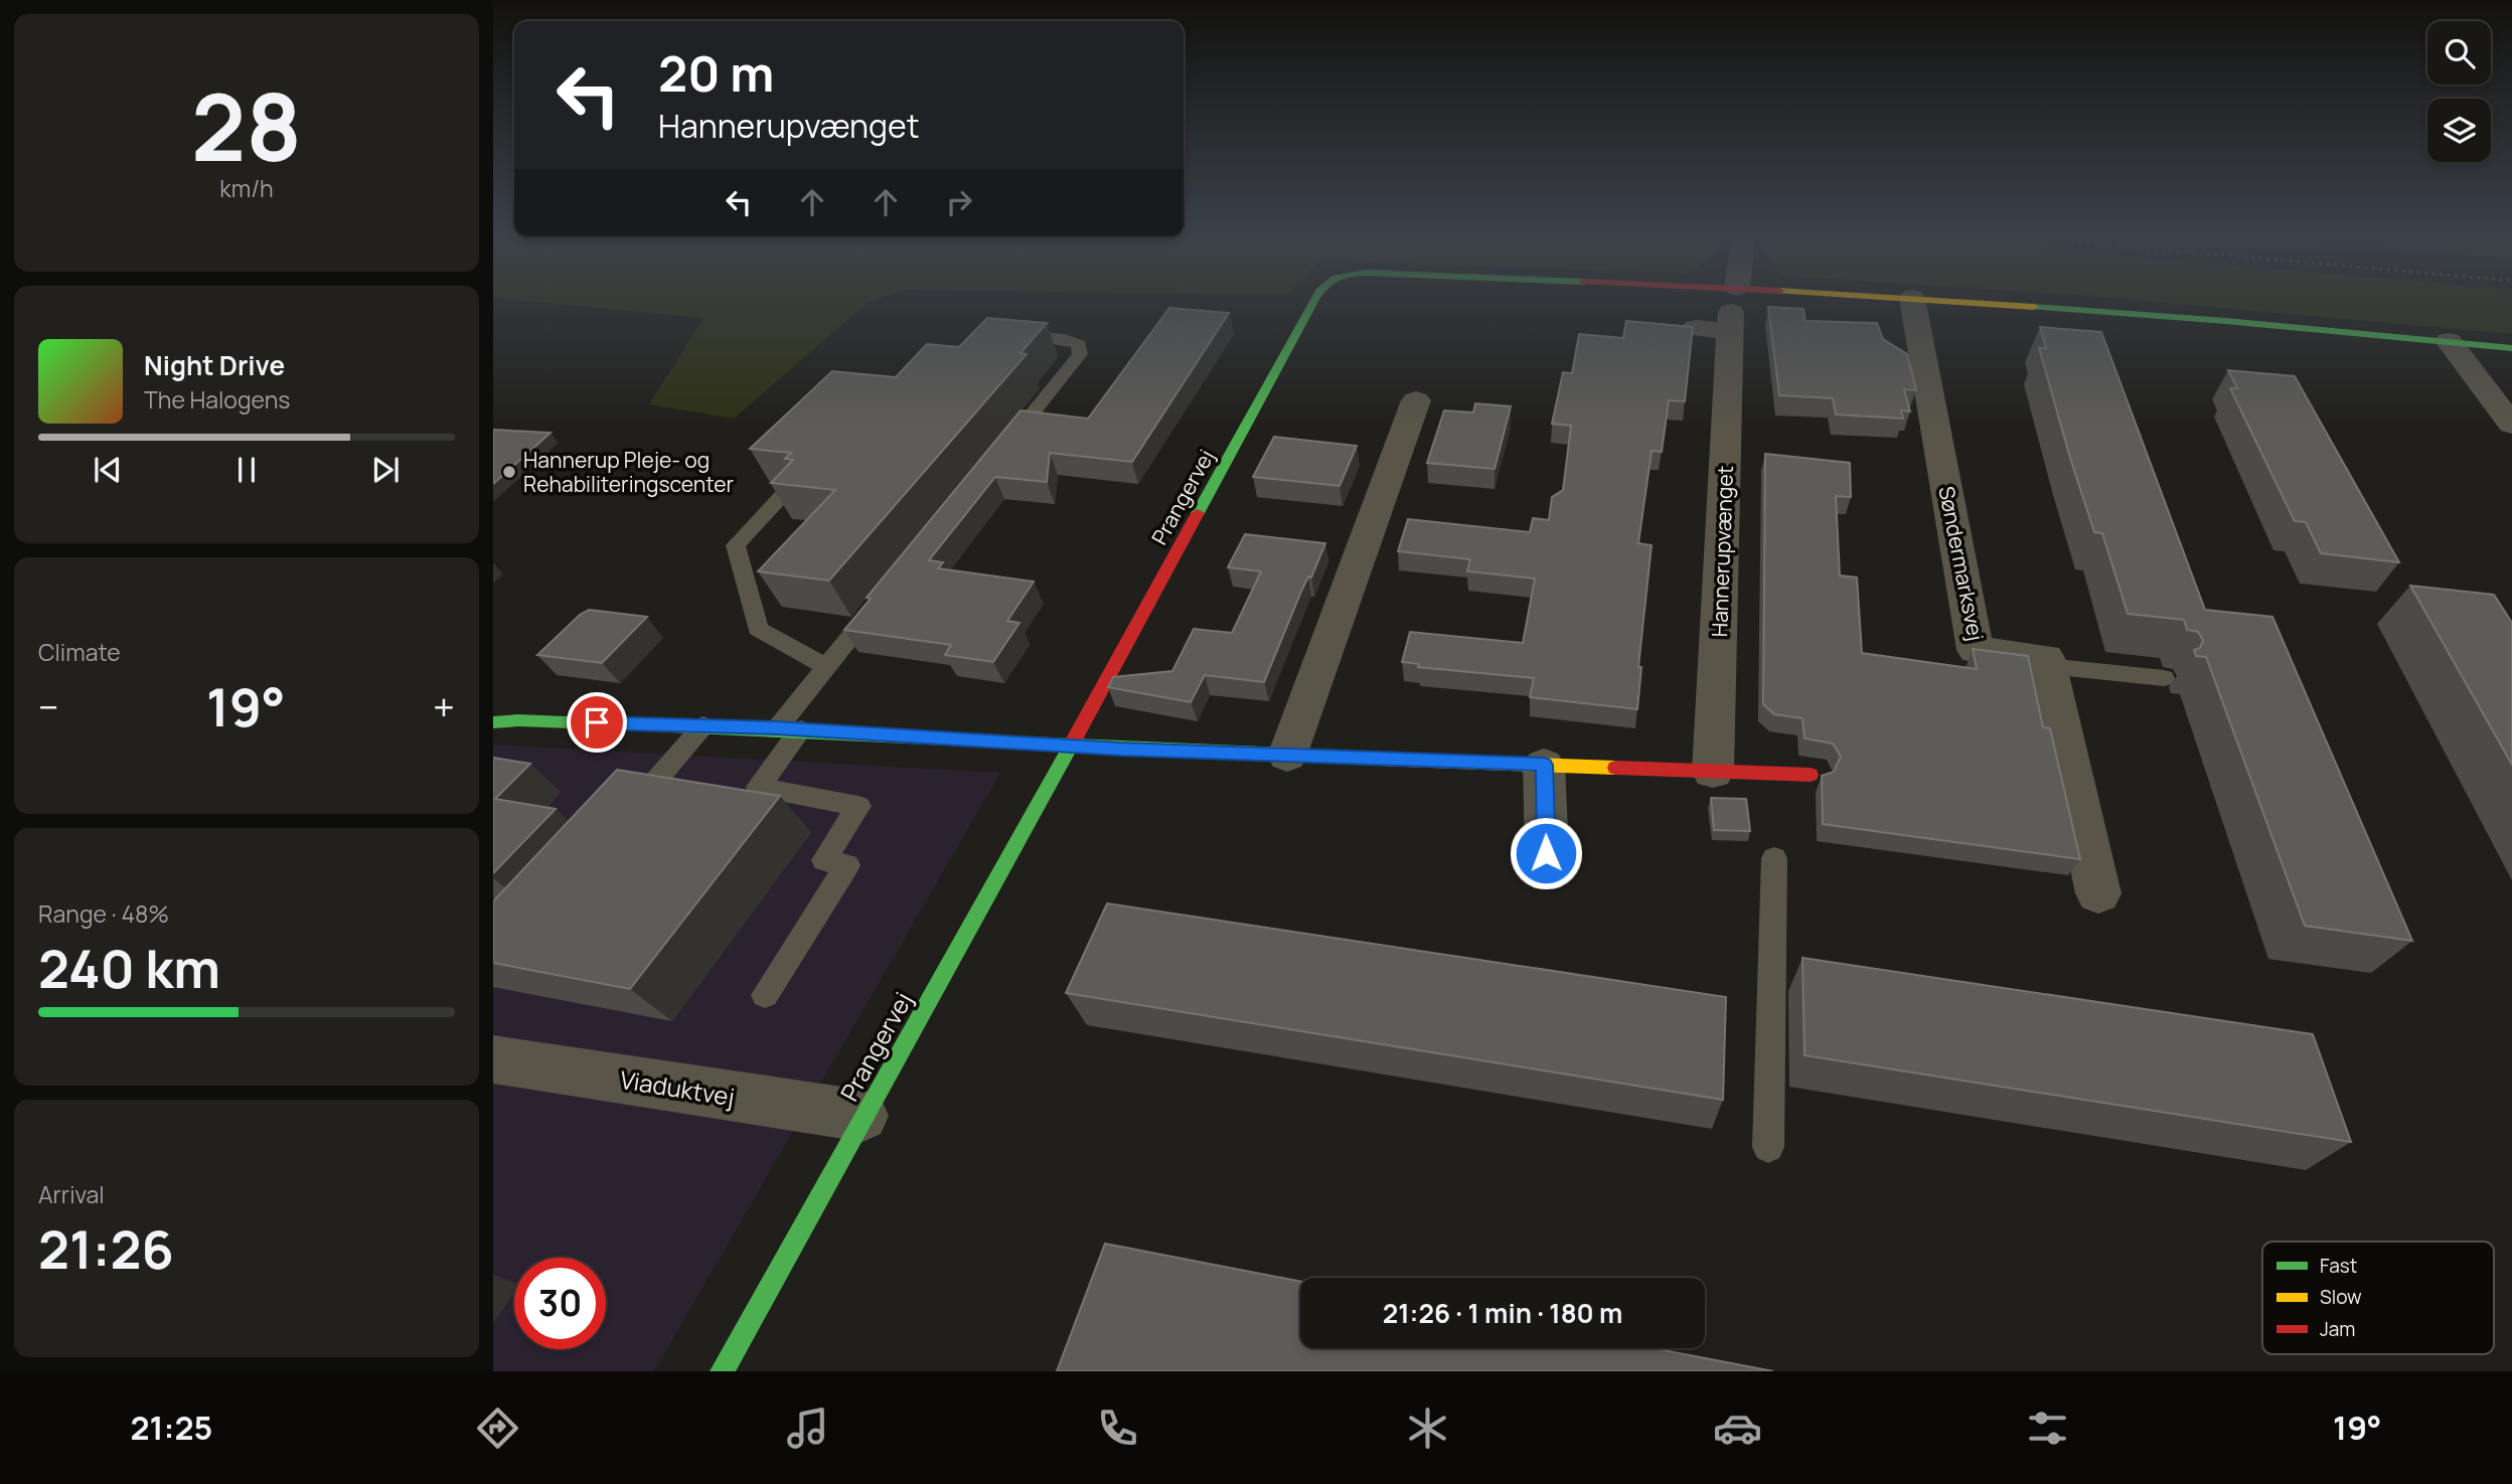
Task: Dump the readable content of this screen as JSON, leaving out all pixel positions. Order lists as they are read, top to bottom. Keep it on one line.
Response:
{"streets":{"street":["Prangervej","Hannerupvænget","Søndermarksvej","Viaduktvej"]},"crossings":[["Prangervej","Hannerupvænget"],["Prangervej","Viaduktvej"]],"places":["Hannerup Pleje- og Rehabiliteringscenter"],"legend":["Fast","Slow","Jam"],"page":{"tile":[["28","km/h"],"Climate",["Range · 48%","240 km"],["Arrival","21:26"]],"turn":["20 m","Hannerupvænget"],"song":["Night Drive","The Halogens"],"heat":["−","19°","+"],"limit":"30","trip":"21:26 · 1 min · 180 m","tabs":["21:25","19°"]}}
